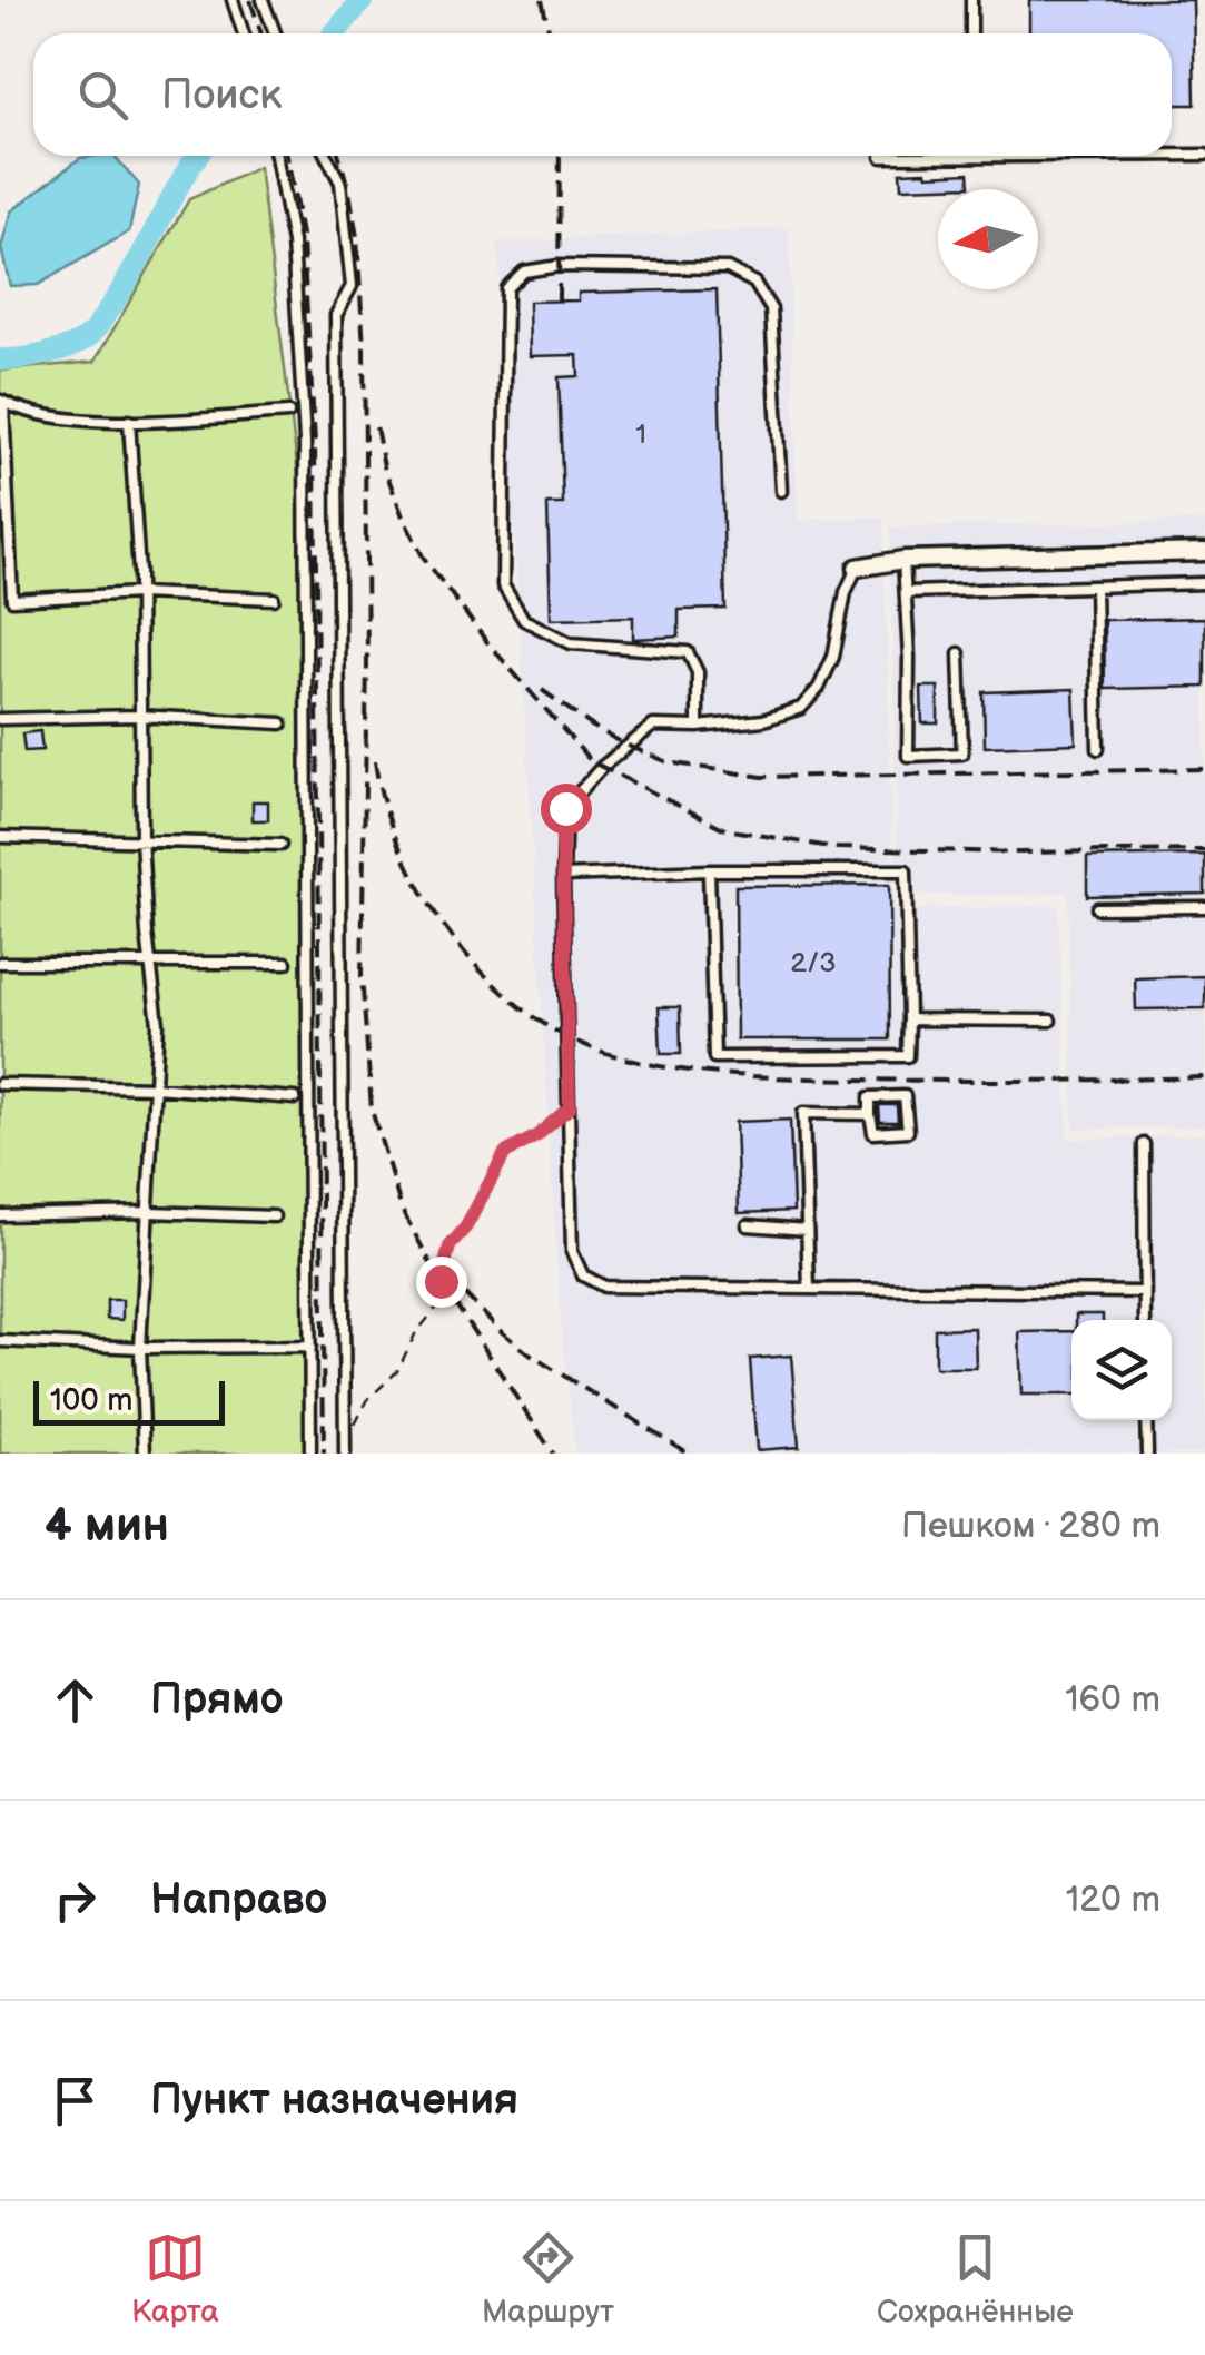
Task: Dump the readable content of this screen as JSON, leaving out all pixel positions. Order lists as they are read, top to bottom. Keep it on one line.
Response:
{"house_numbers":["1","2/3"],"scale_bar":"100 m","north":"left","page":{"search":"Поиск","scale":"100 m","heading":["4 мин","Пешком · 280 m"],"list":[["Прямо","160 m"],["Направо","120 m"],"Пункт назначения"],"nav":["Карта","Маршрут","Сохранённые"]}}
